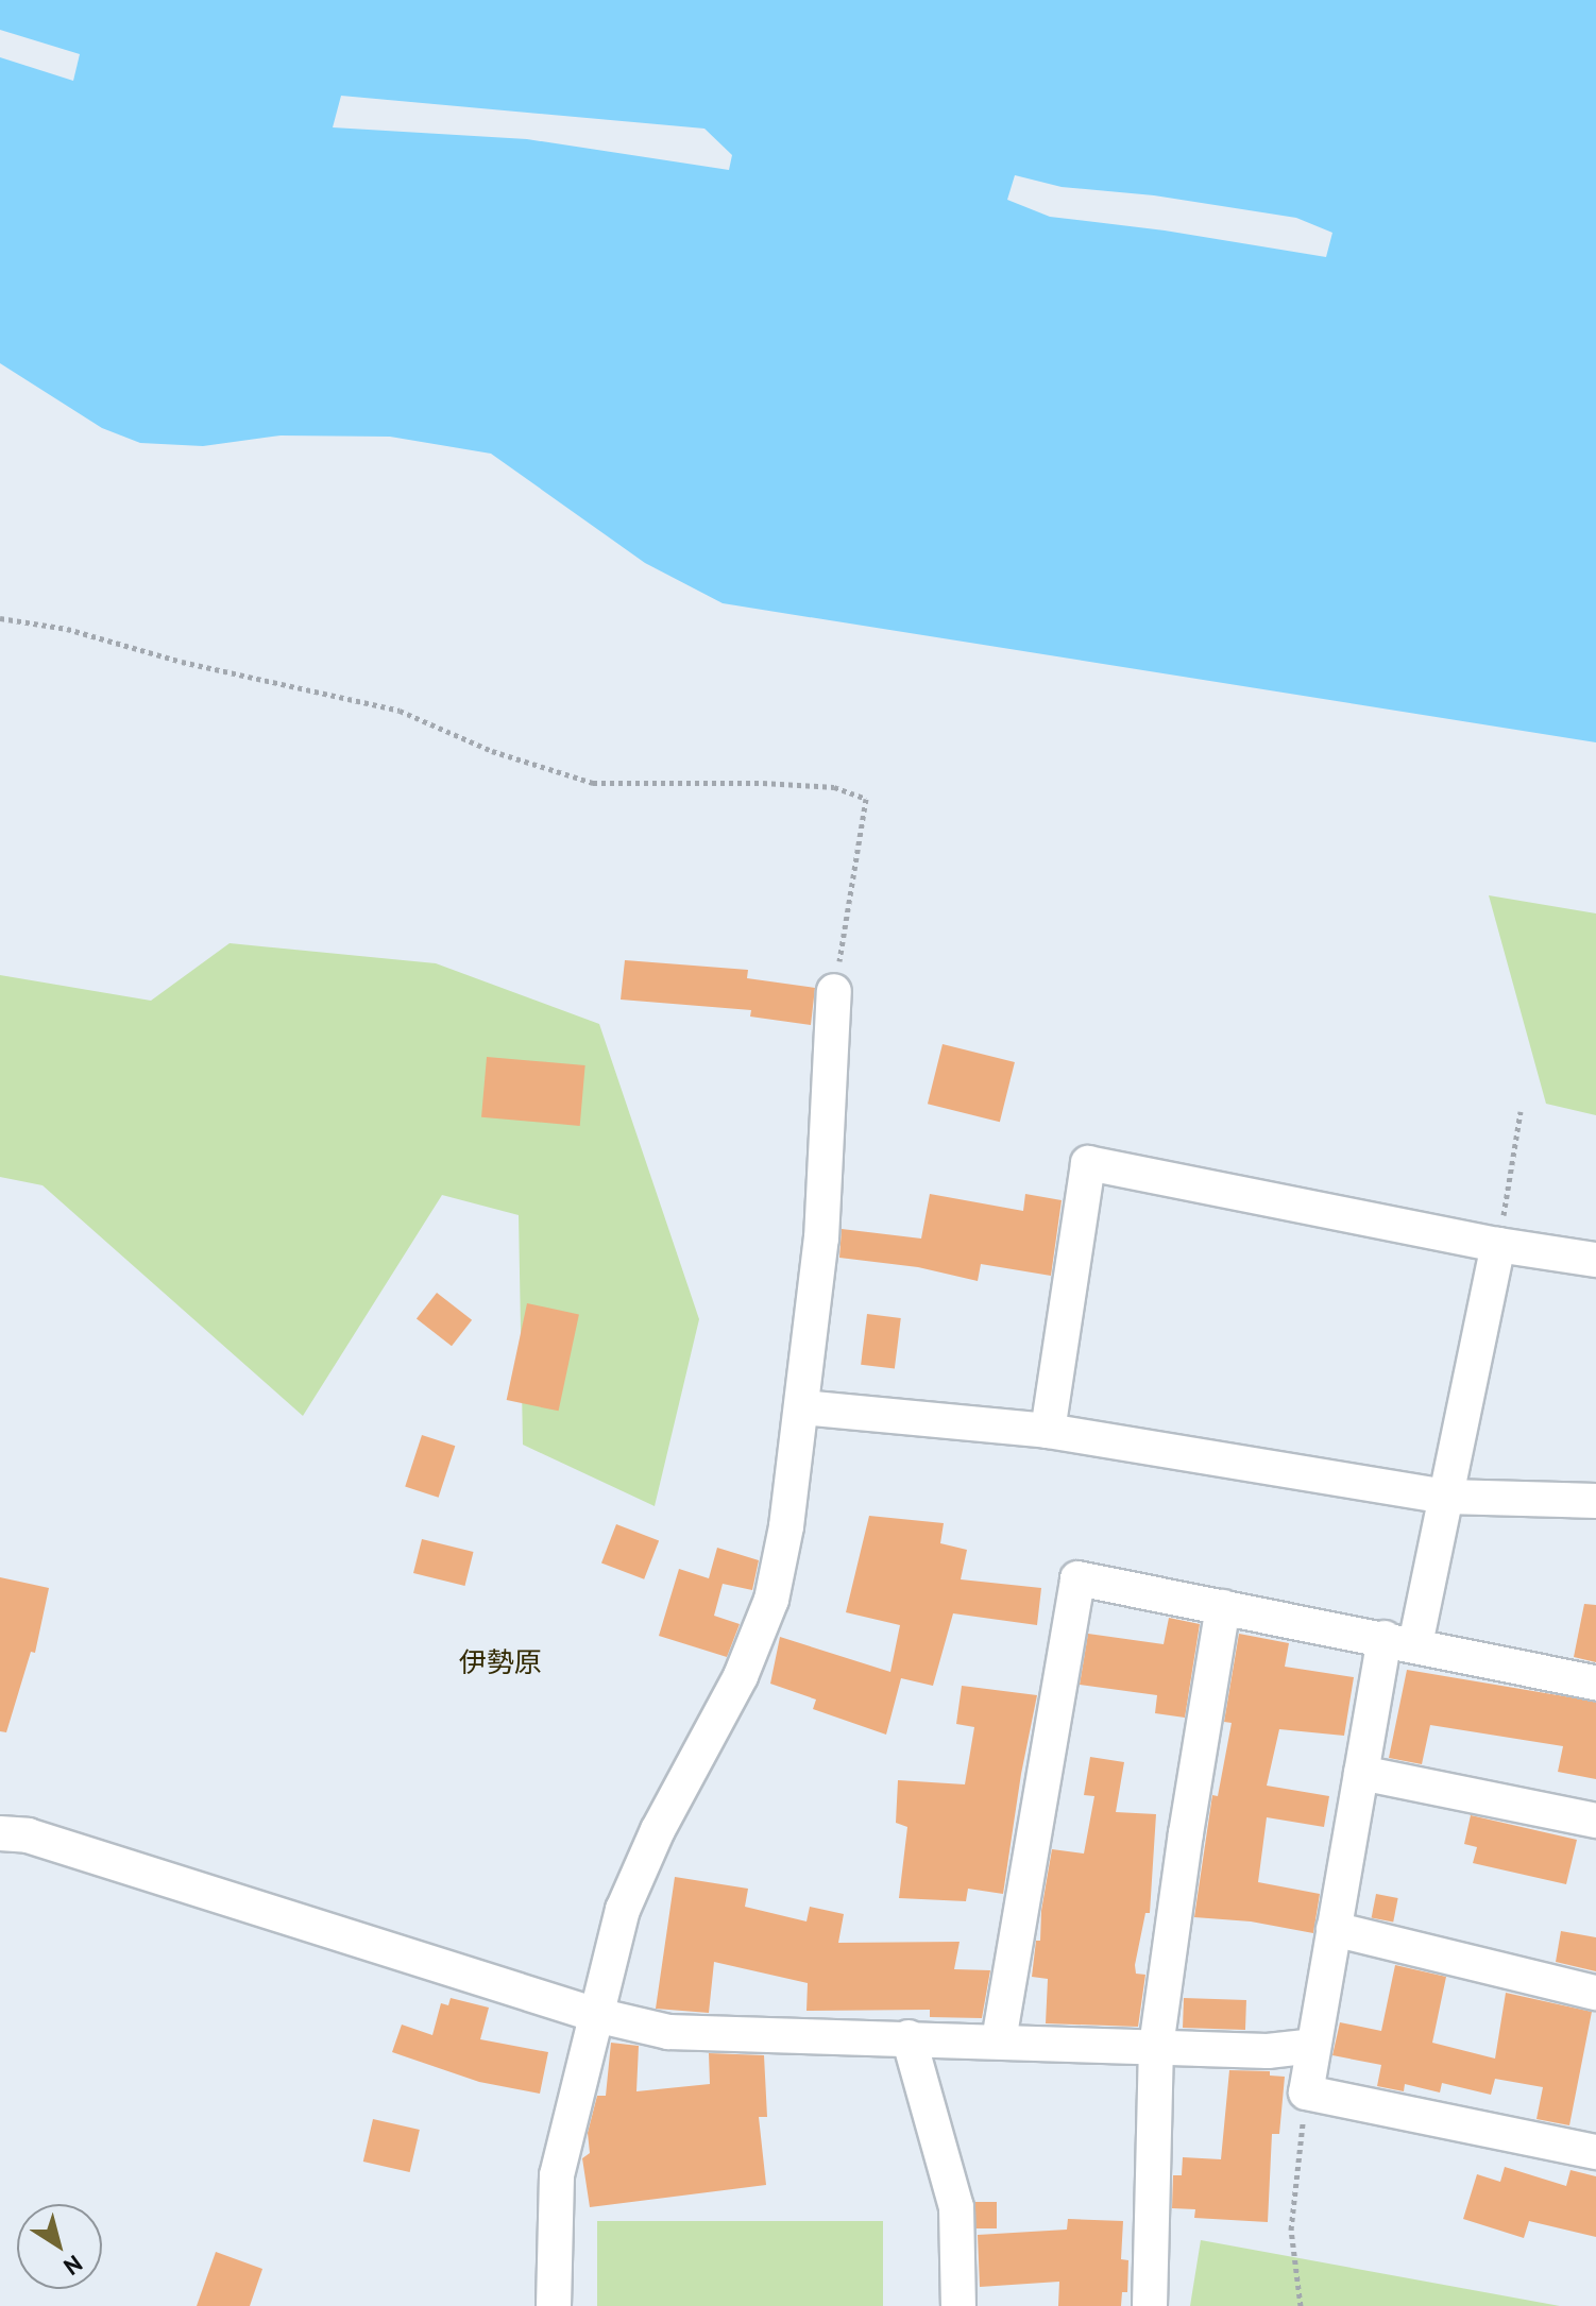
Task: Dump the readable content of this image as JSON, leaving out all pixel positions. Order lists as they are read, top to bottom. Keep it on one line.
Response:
{"districts":["伊勢原"],"north":"bottom right"}
